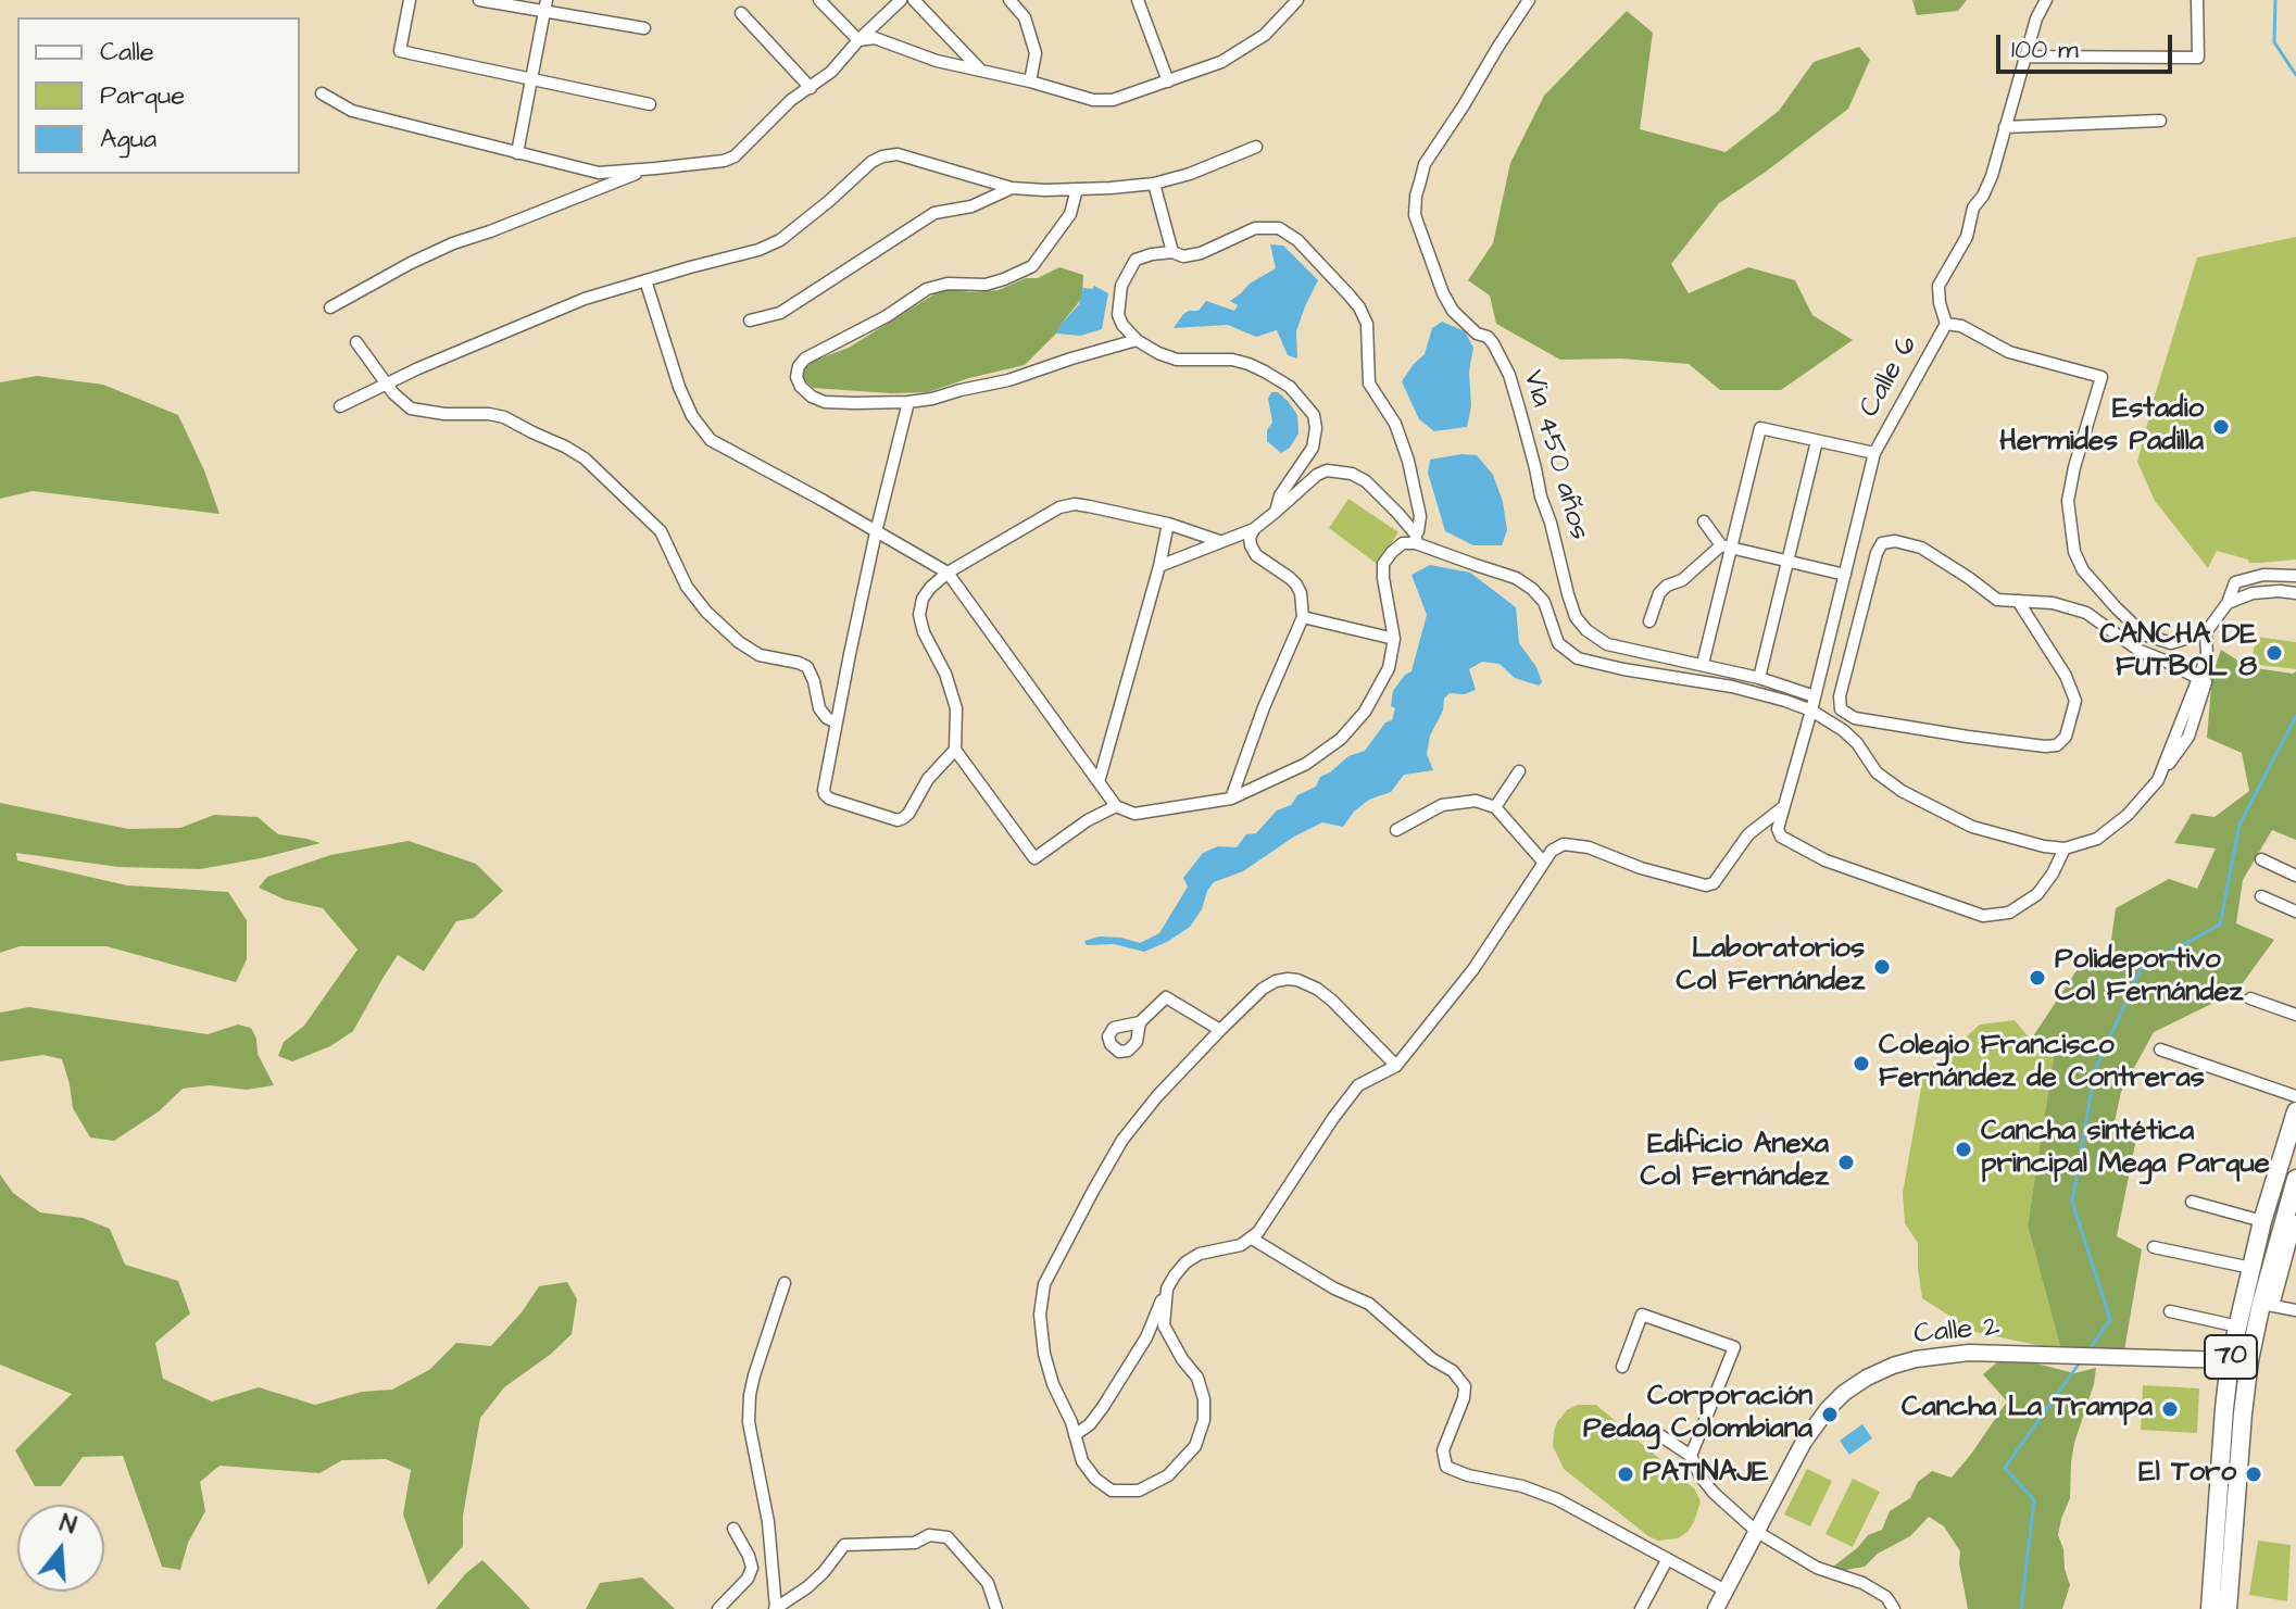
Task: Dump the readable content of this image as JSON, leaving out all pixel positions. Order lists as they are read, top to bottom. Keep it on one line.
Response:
{"streets":{"main road":["70"],"street":["Calle 6","Via 450 años","Calle 2"]},"crossings":[["Calle 2","70"]],"places":["Estadio Hermides Padilla","CANCHA DE FUTBOL 8","Laboratorios Col Fernández","Polideportivo Col Fernández","Colegio Francisco Fernández de Contreras","Cancha sintética principal Mega Parque","Edificio Anexa Col Fernández","Cancha La Trampa","Corporación Pedag Colombiana","PATINAJE","El Toro"],"legend":["Calle","Parque","Agua"],"scale_bar":"100 m","north":"top"}
